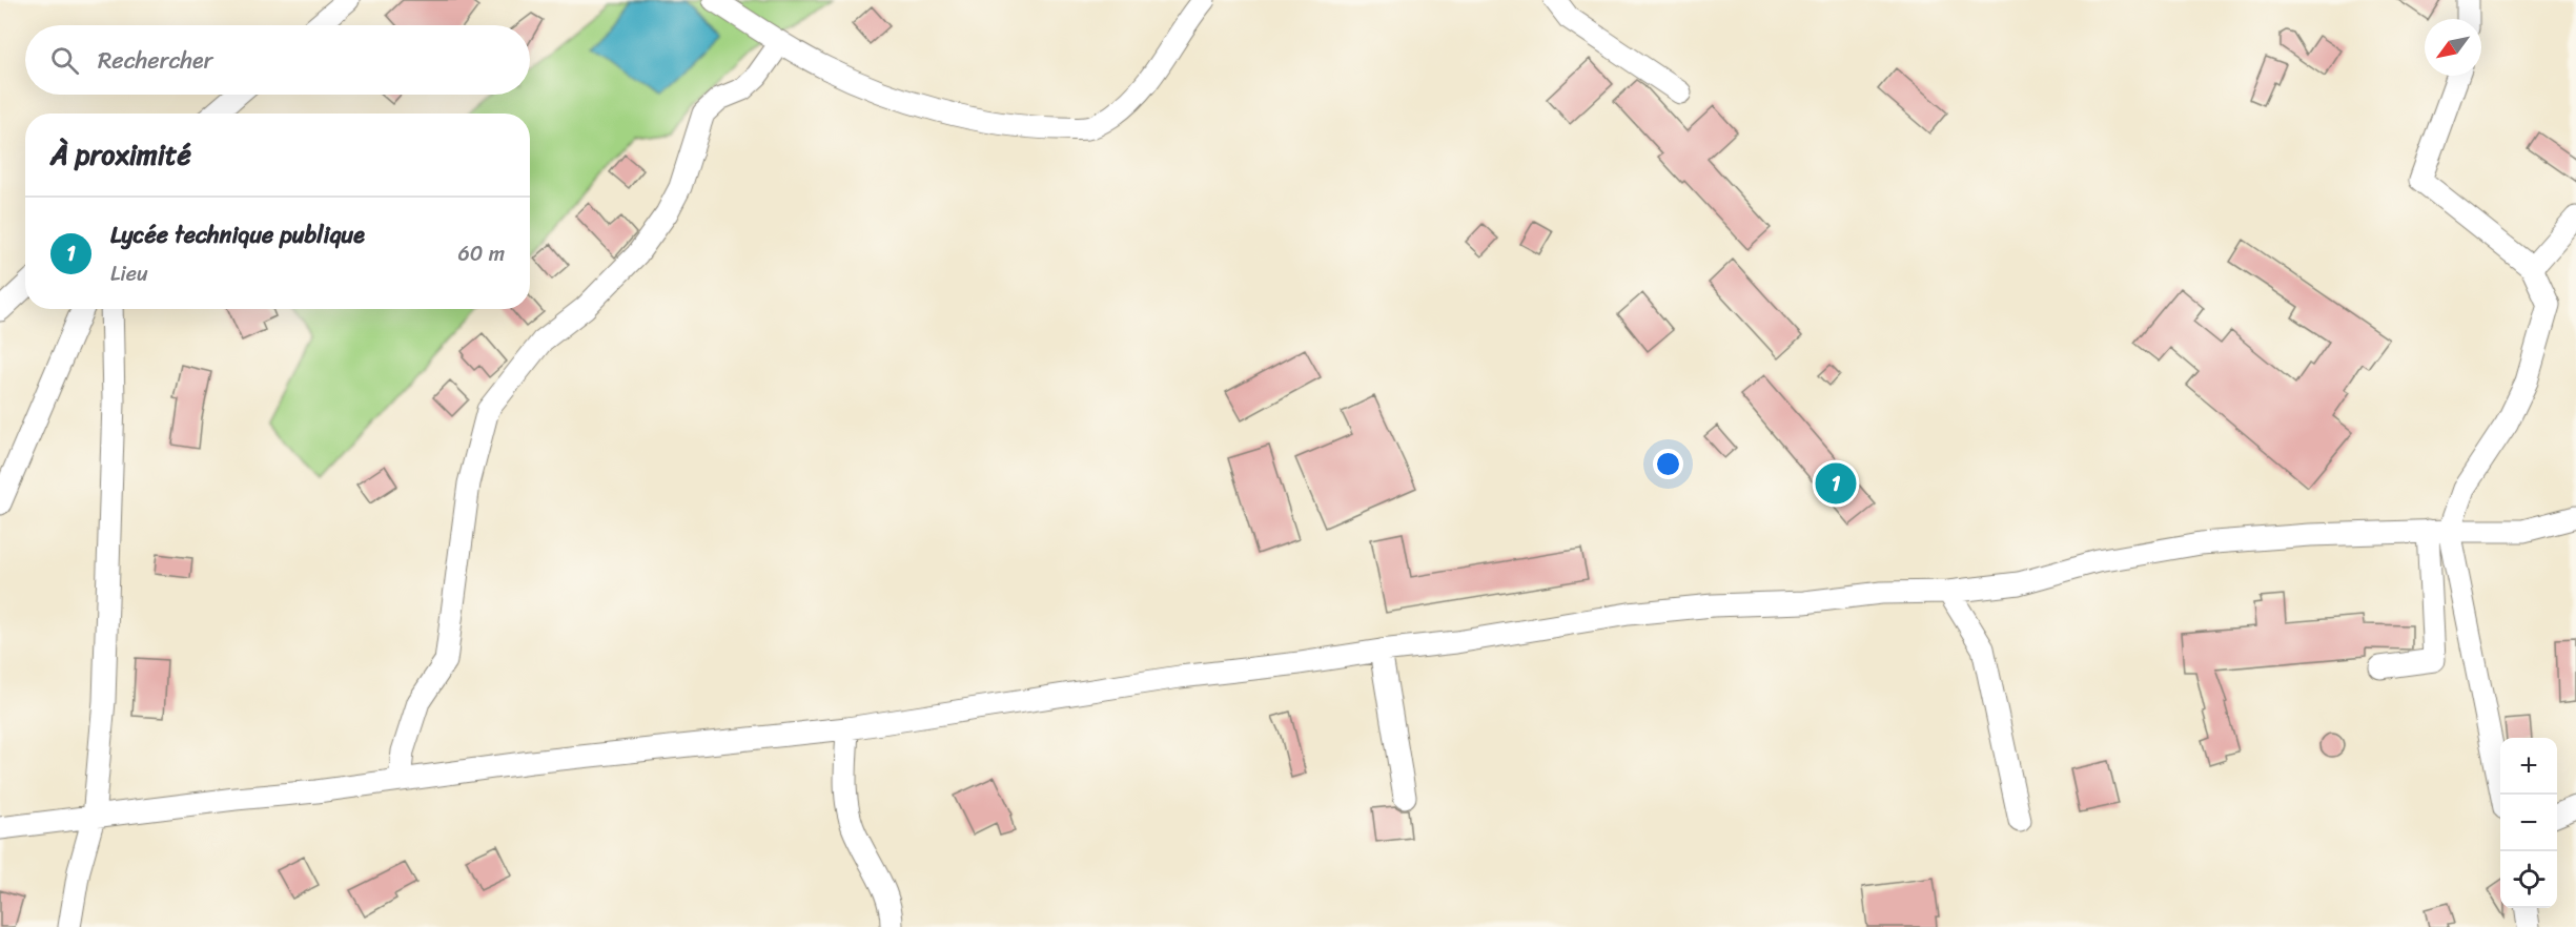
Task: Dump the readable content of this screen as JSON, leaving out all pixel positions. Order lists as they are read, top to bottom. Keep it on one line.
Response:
{"north":"bottom left","page":{"search":"Rechercher","heading":"À proximité","list":[{"mark":"1","name":"Lycée technique publique","note":"Lieu","value":"60 m"}],"pins":"1","map_buttons":["+","−"]}}
